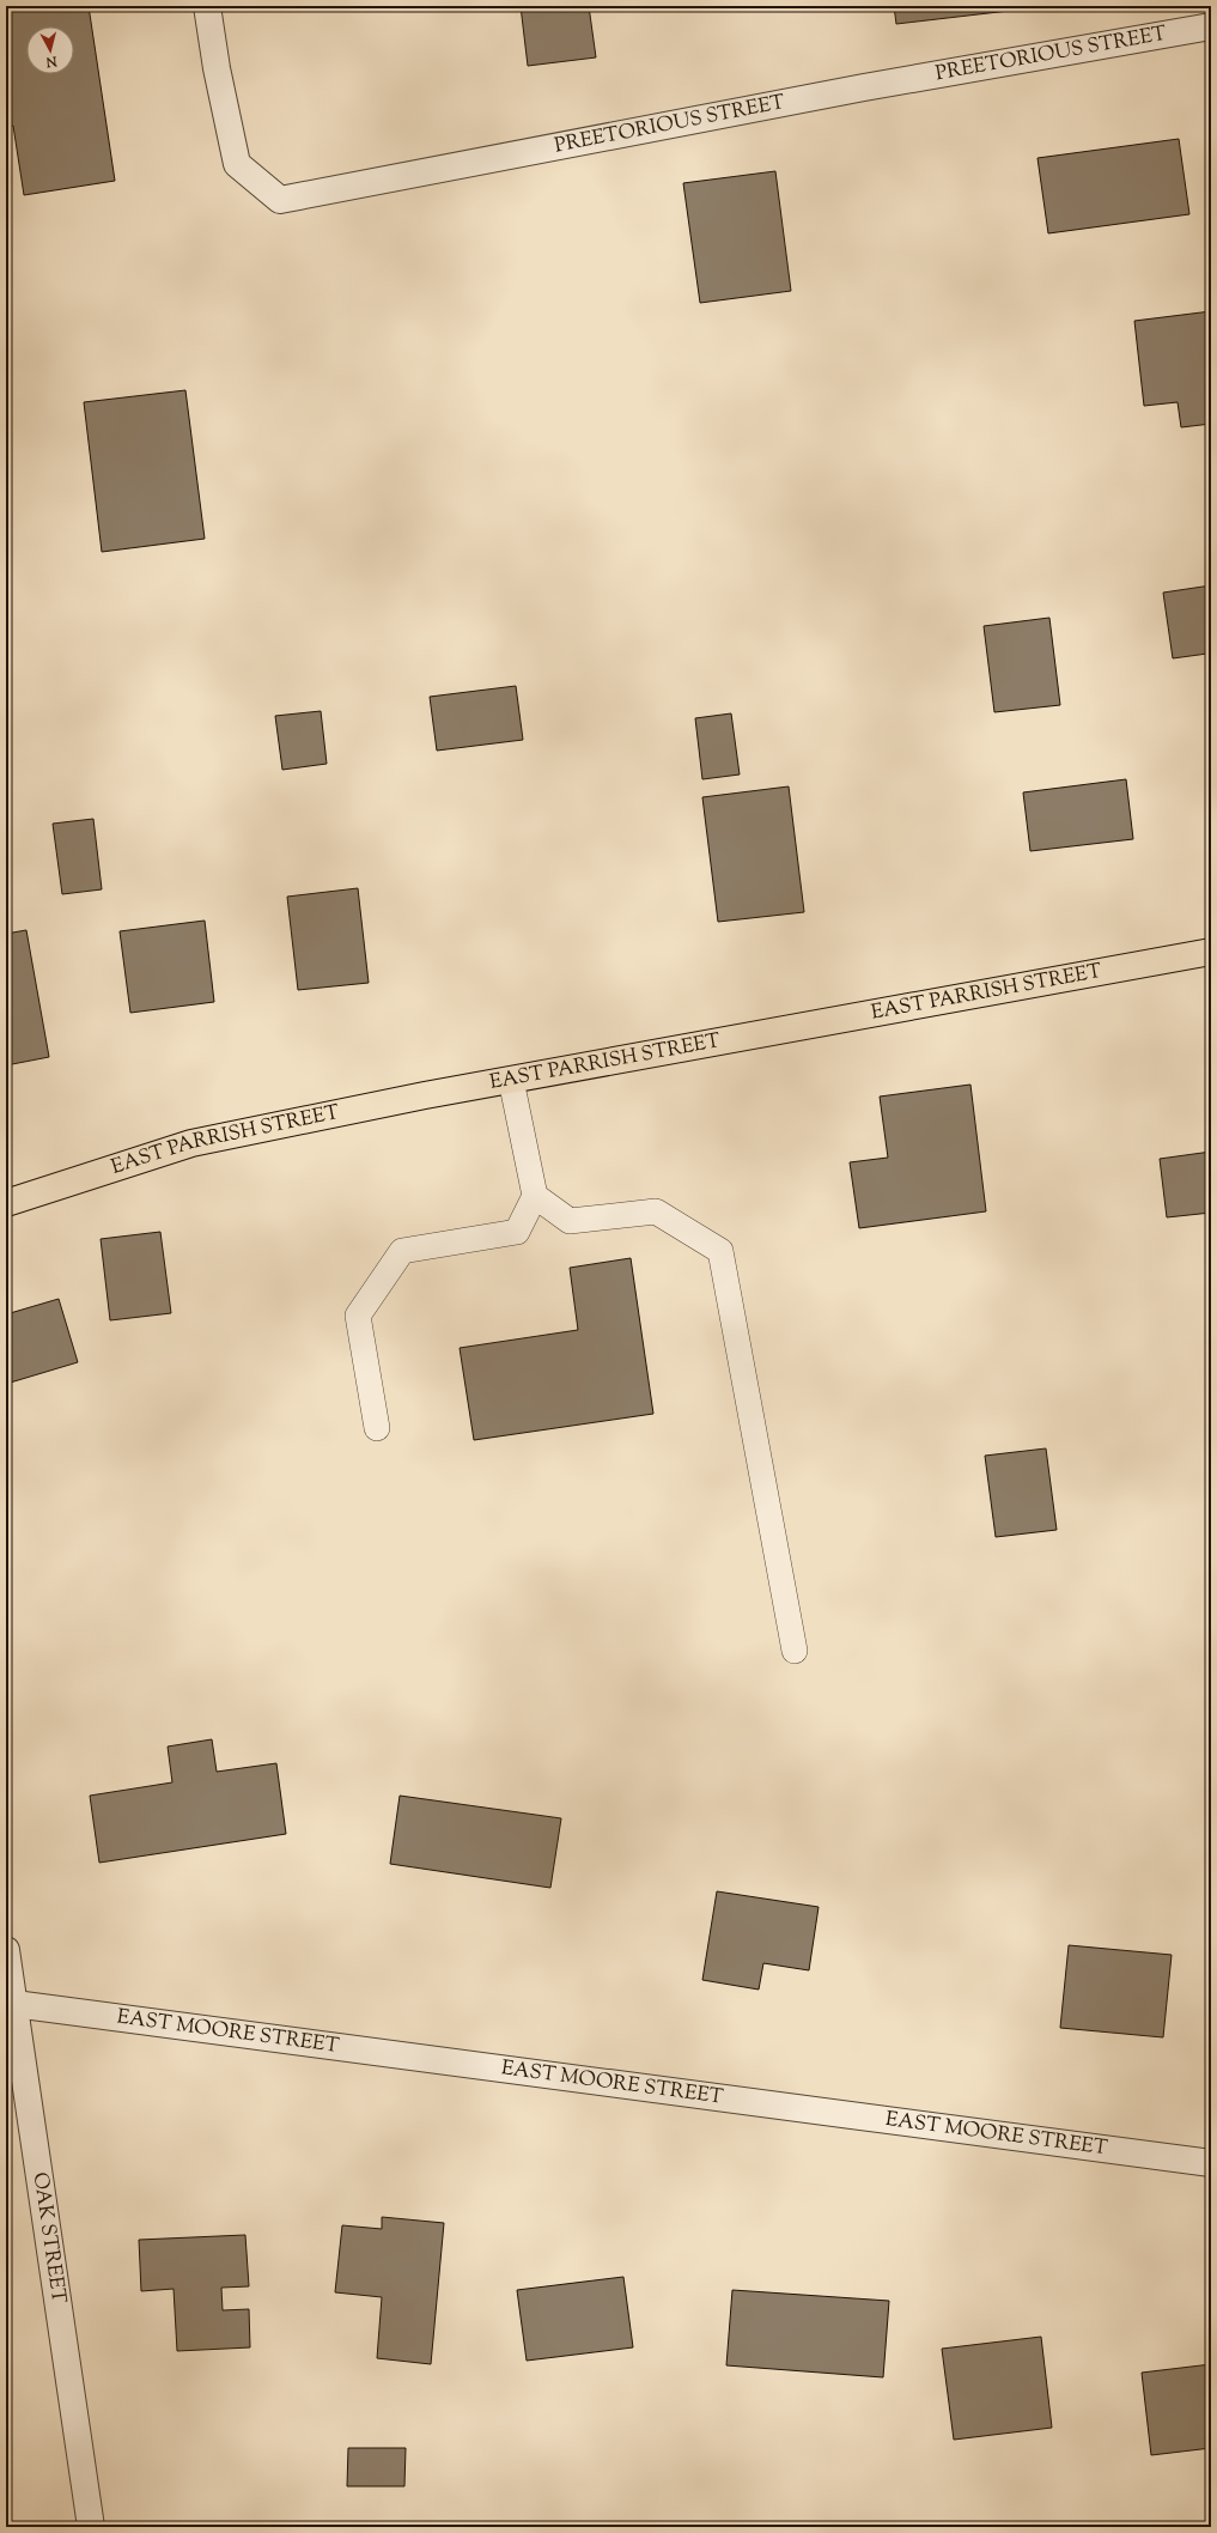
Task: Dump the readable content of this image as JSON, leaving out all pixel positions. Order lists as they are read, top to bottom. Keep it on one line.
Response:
{"streets":{"main road":["EAST PARRISH STREET"],"street":["PREETORIOUS STREET","EAST MOORE STREET","OAK STREET"]},"crossings":[["EAST MOORE STREET","OAK STREET"]],"north":"bottom"}
